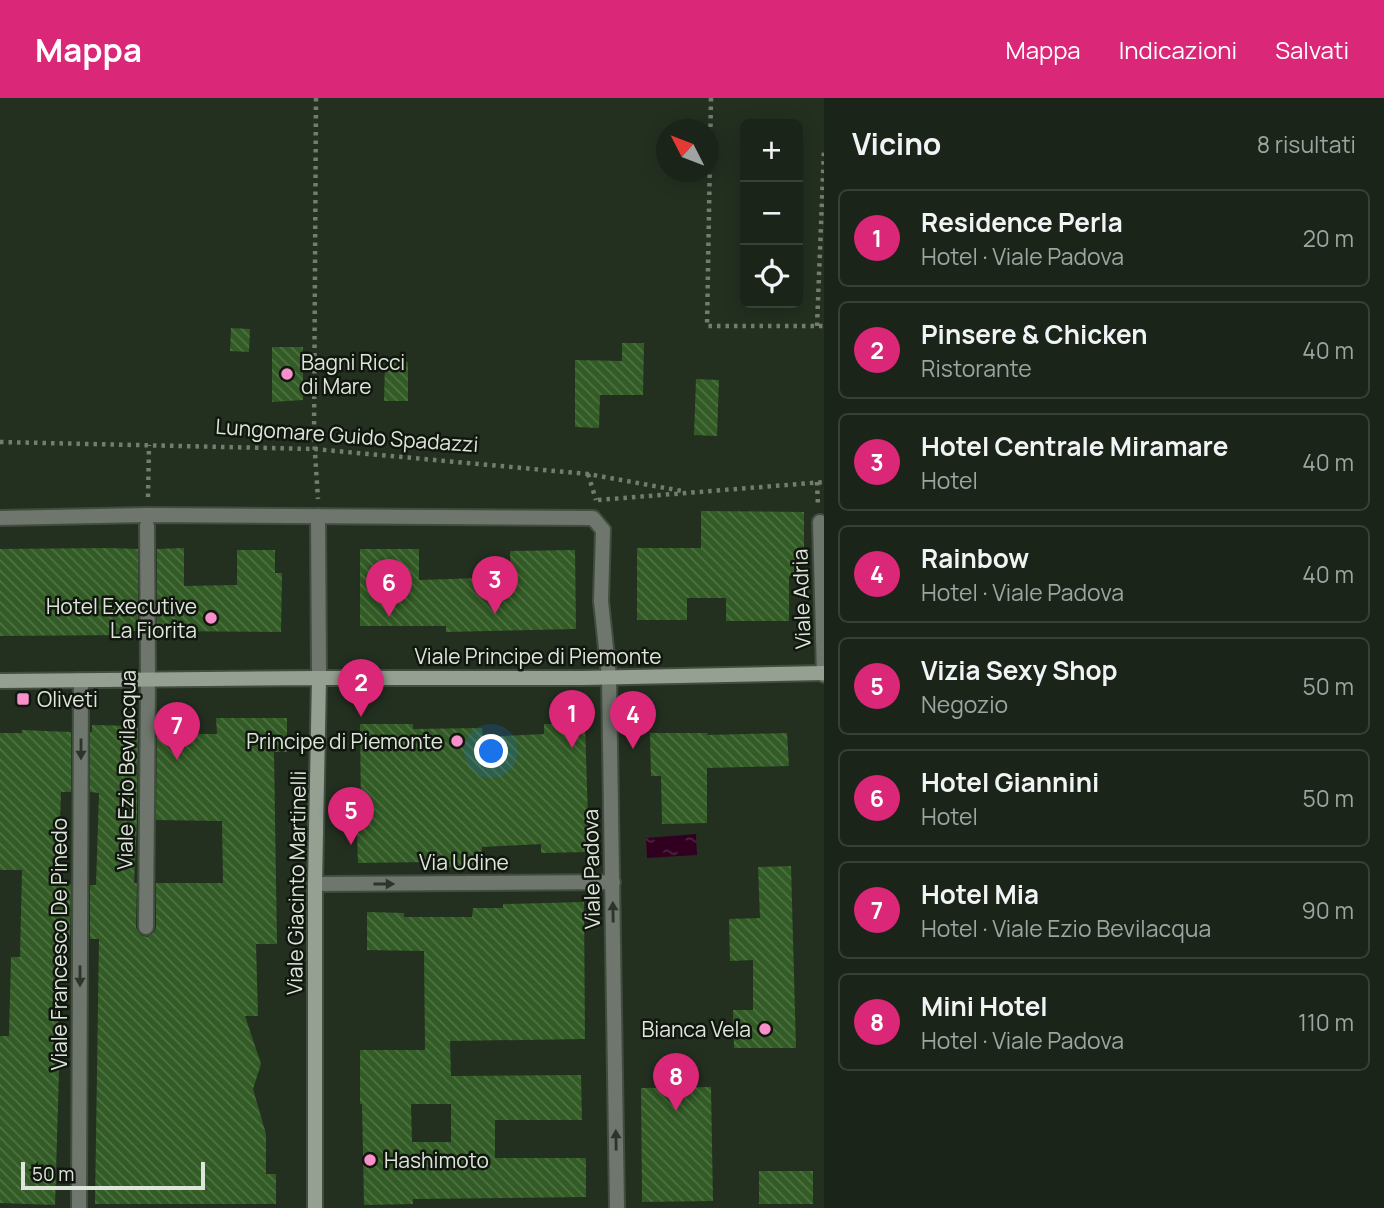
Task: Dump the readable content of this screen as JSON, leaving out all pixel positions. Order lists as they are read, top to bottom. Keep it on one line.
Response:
{"streets":{"street":["Viale Adria","Viale Principe di Piemonte","Viale Ezio Bevilacqua","Via Udine","Viale Padova","Viale Giacinto Martinelli","Viale Francesco De Pinedo"],"path":["Lungomare Guido Spadazzi"]},"crossings":[["Viale Adria","Viale Principe di Piemonte"],["Viale Principe di Piemonte","Viale Ezio Bevilacqua"],["Viale Principe di Piemonte","Viale Padova"],["Viale Principe di Piemonte","Viale Giacinto Martinelli"],["Viale Principe di Piemonte","Viale Francesco De Pinedo"],["Via Udine","Viale Padova"],["Via Udine","Viale Giacinto Martinelli"],["Viale Padova","Viale Giacinto Martinelli"]],"one_way":["Via Udine","Viale Francesco De Pinedo"],"places":{"other":["Bagni Ricci di Mare","Hotel Executive La Fiorita","Principe di Piemonte","Bianca Vela","Hashimoto"],"transit":["Oliveti"]},"scale_bar":"50 m","north":"top left","page":{"header":"Mappa","nav":["Mappa","Indicazioni","Salvati"],"heading":["Vicino","8 risultati"],"map_buttons":["+","−"],"list":[{"mark":"1","name":"Residence Perla","note":"Hotel · Viale Padova","value":"20 m"},{"mark":"2","name":"Pinsere & Chicken","note":"Ristorante","value":"40 m"},{"mark":"3","name":"Hotel Centrale Miramare","note":"Hotel","value":"40 m"},{"mark":"4","name":"Rainbow","note":"Hotel · Viale Padova","value":"40 m"},{"mark":"5","name":"Vizia Sexy Shop","note":"Negozio","value":"50 m"},{"mark":"6","name":"Hotel Giannini","note":"Hotel","value":"50 m"},{"mark":"7","name":"Hotel Mia","note":"Hotel · Viale Ezio Bevilacqua","value":"90 m"},{"mark":"8","name":"Mini Hotel","note":"Hotel · Viale Padova","value":"110 m"}],"pins":["3","6","2","1","4","7","5","8"],"scale":"50 m"}}
